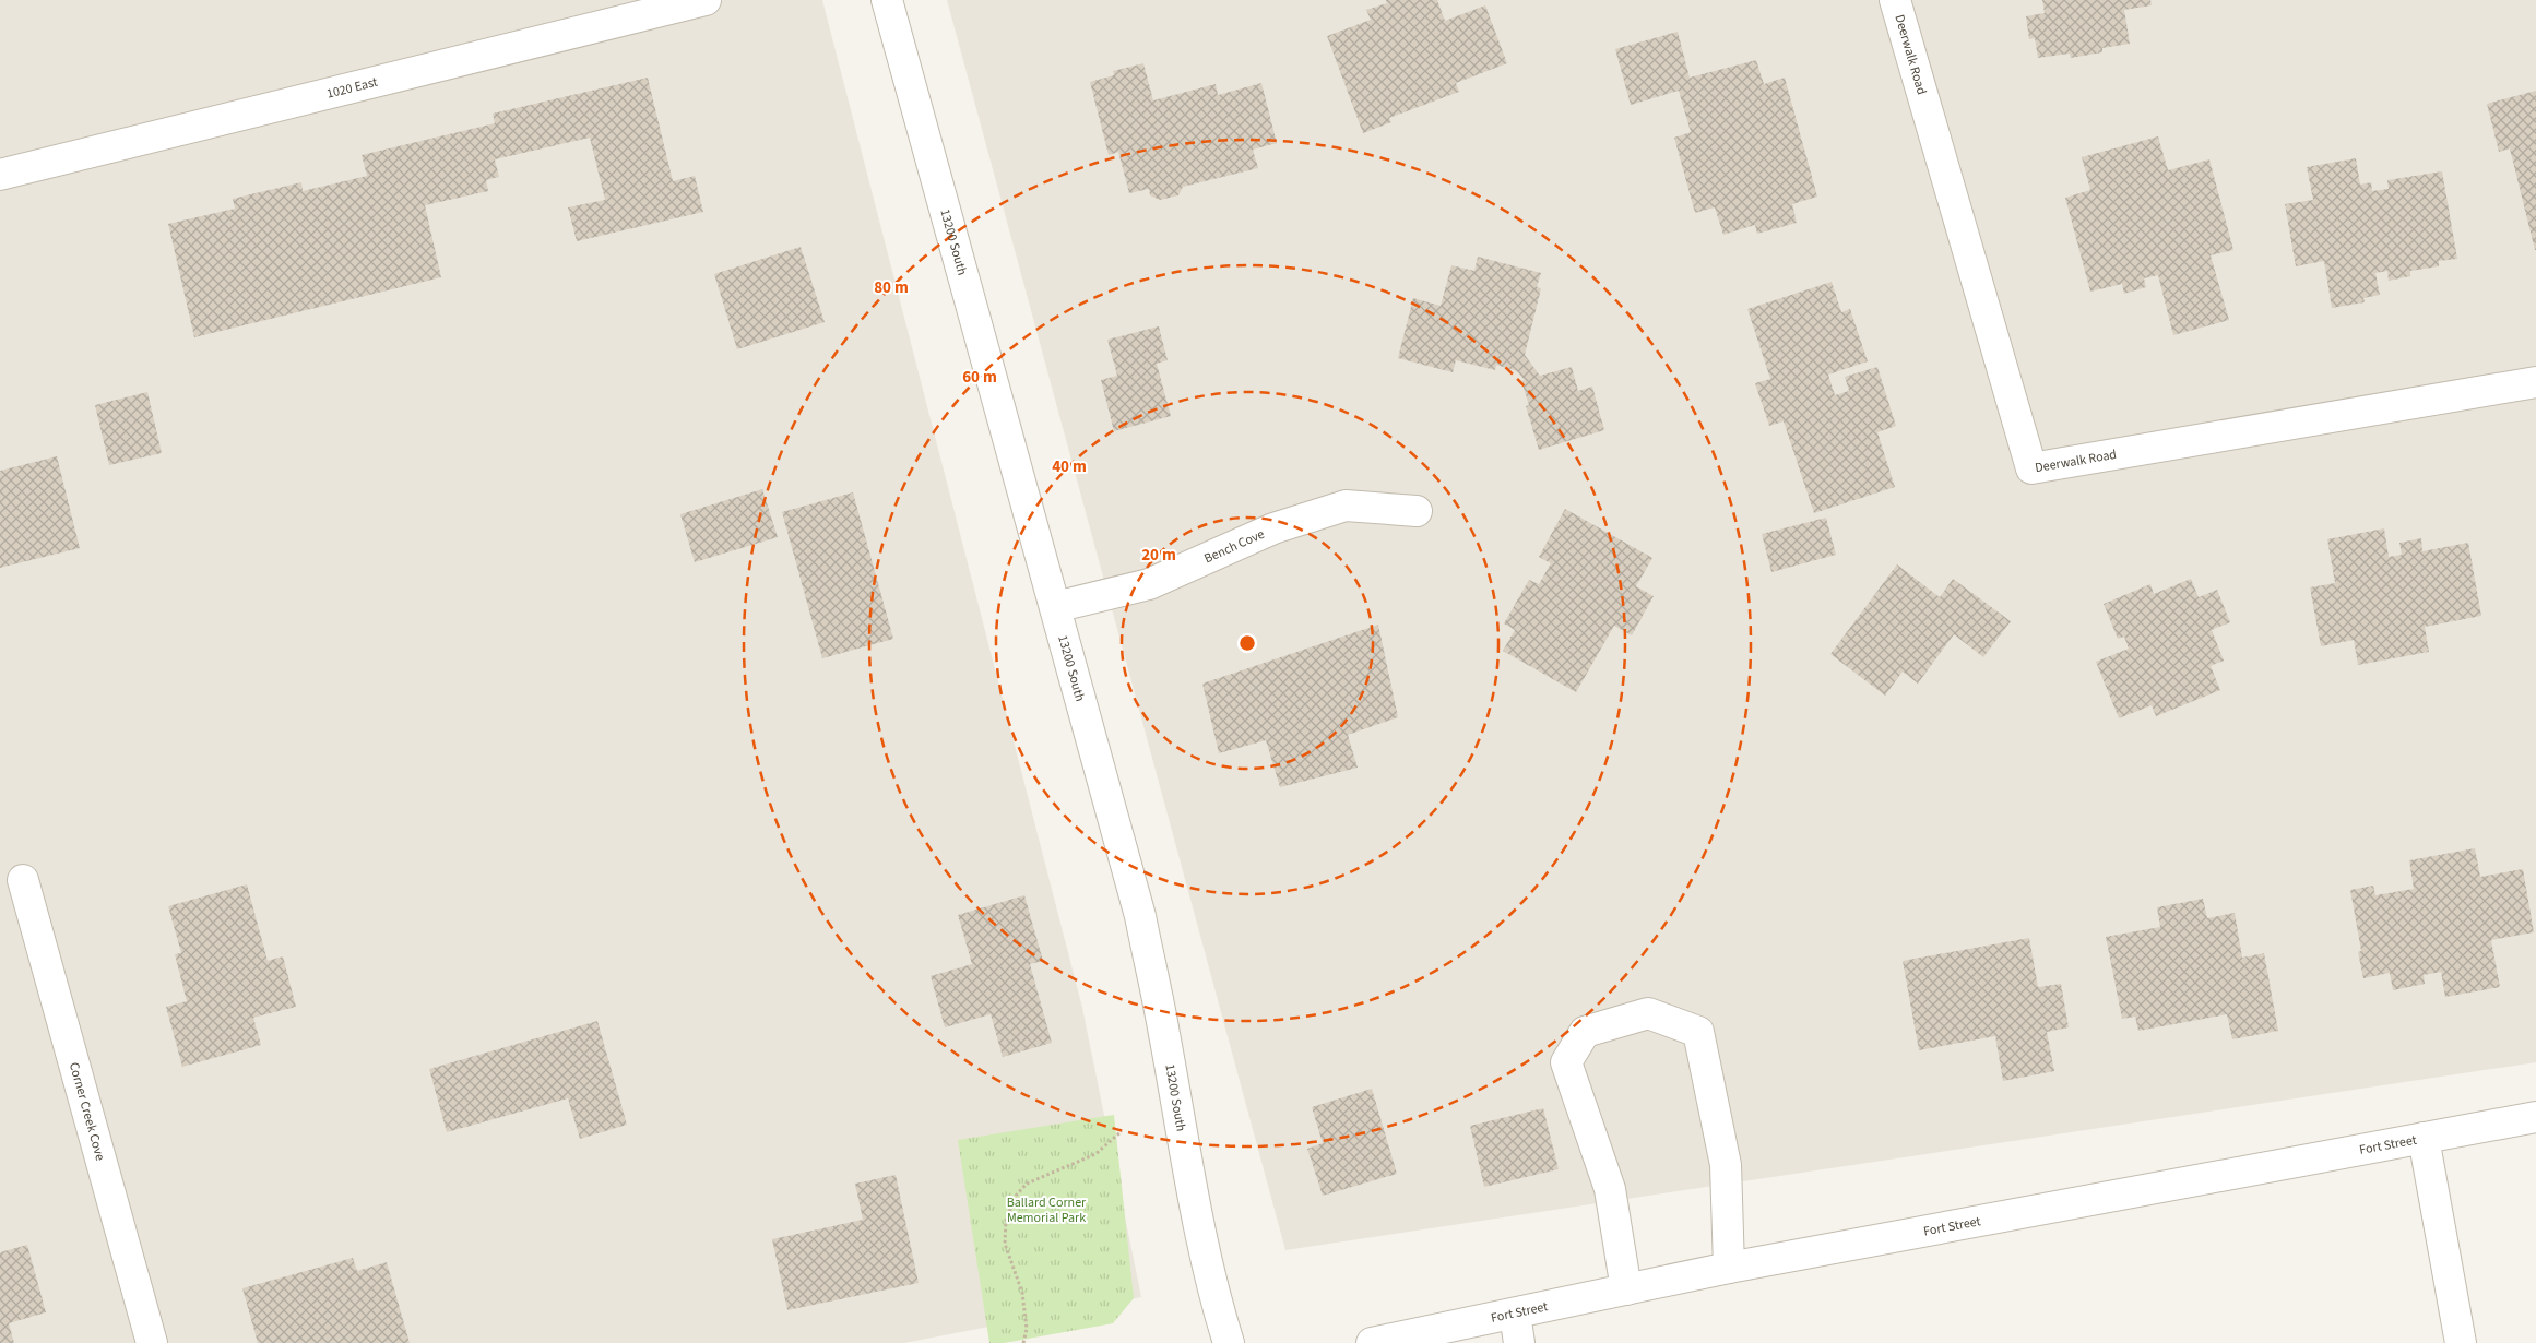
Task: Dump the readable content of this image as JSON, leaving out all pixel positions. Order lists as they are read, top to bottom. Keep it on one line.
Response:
{"streets":{"street":["Deerwalk Road","1020 East","13200 South","Bench Cove","Corner Creek Cove","Fort Street"]},"crossings":[["13200 South","Bench Cove"]],"parks":["Ballard Corner Memorial Park"],"rings":["80 m","60 m","40 m","20 m"]}
